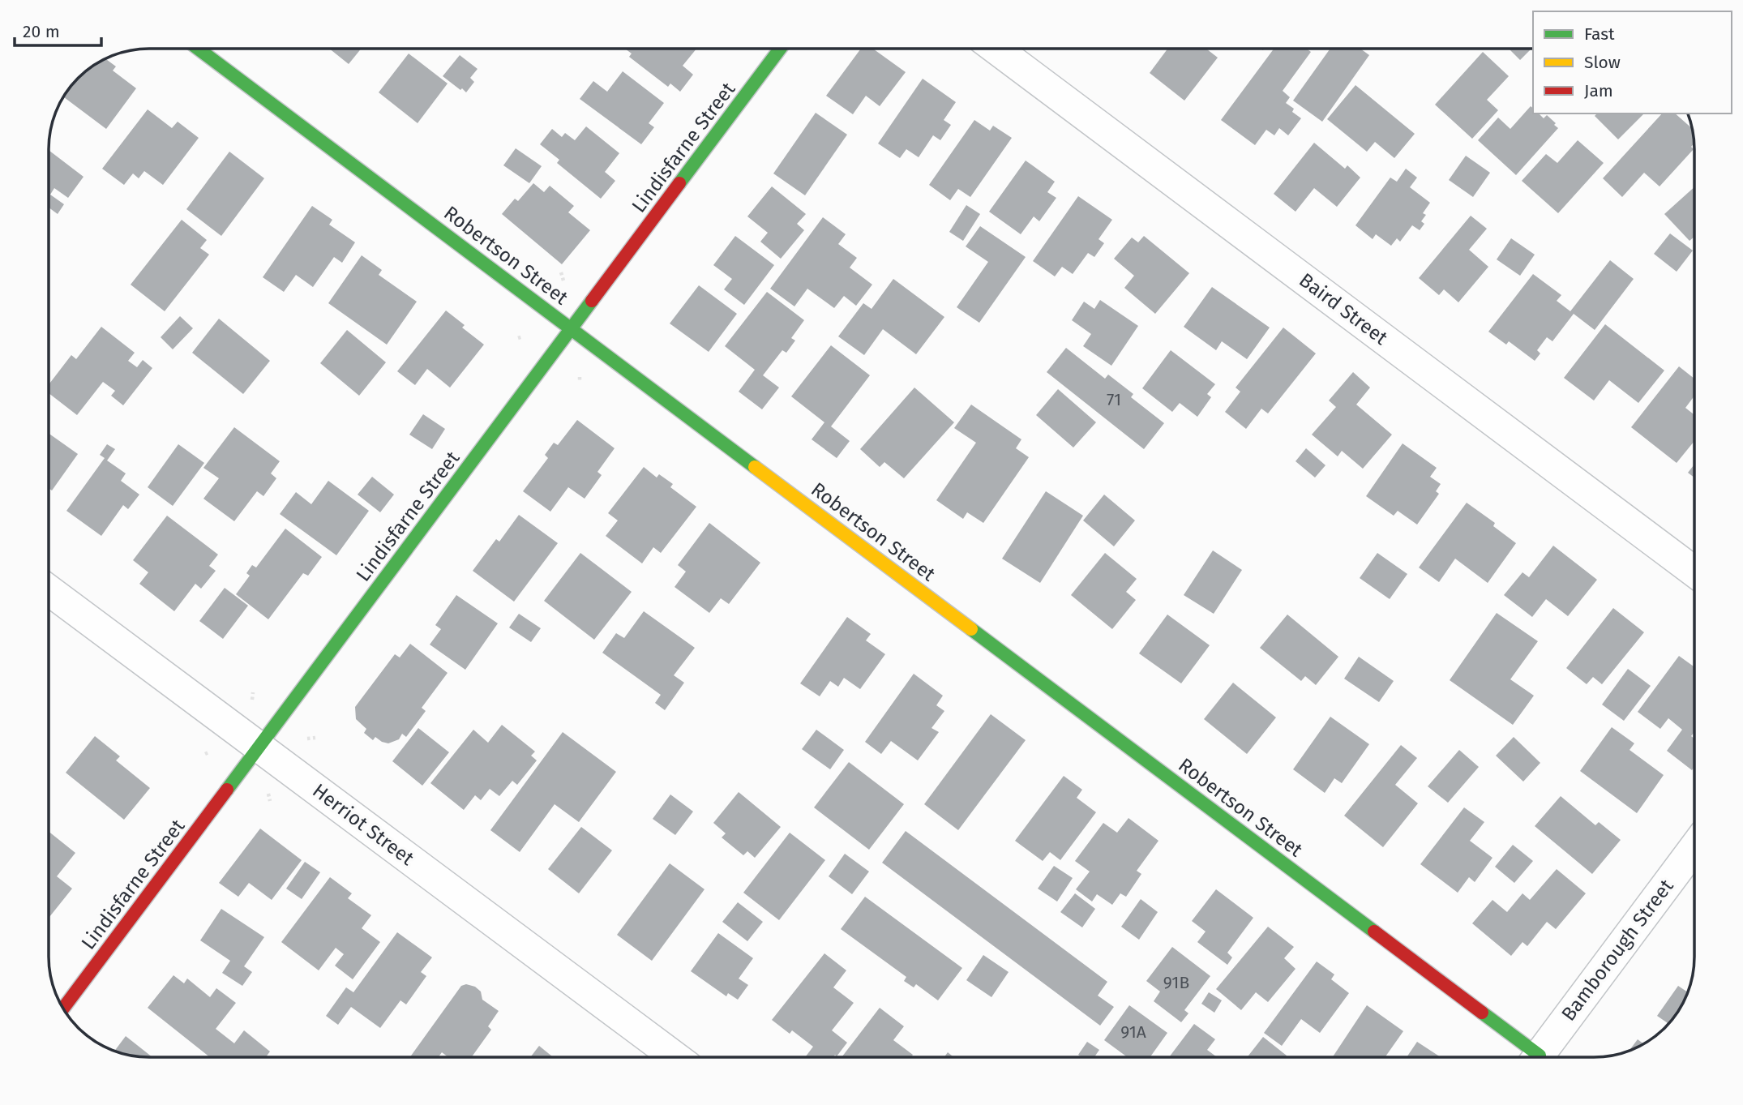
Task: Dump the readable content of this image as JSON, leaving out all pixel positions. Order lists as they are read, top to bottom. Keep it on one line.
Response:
{"streets":{"street":["Lindisfarne Street","Robertson Street","Baird Street","Herriot Street","Bamborough Street"]},"crossings":[["Lindisfarne Street","Robertson Street"],["Lindisfarne Street","Herriot Street"]],"house_numbers":["71","91B","91A"],"legend":["Fast","Slow","Jam"],"scale_bar":"20 m"}
